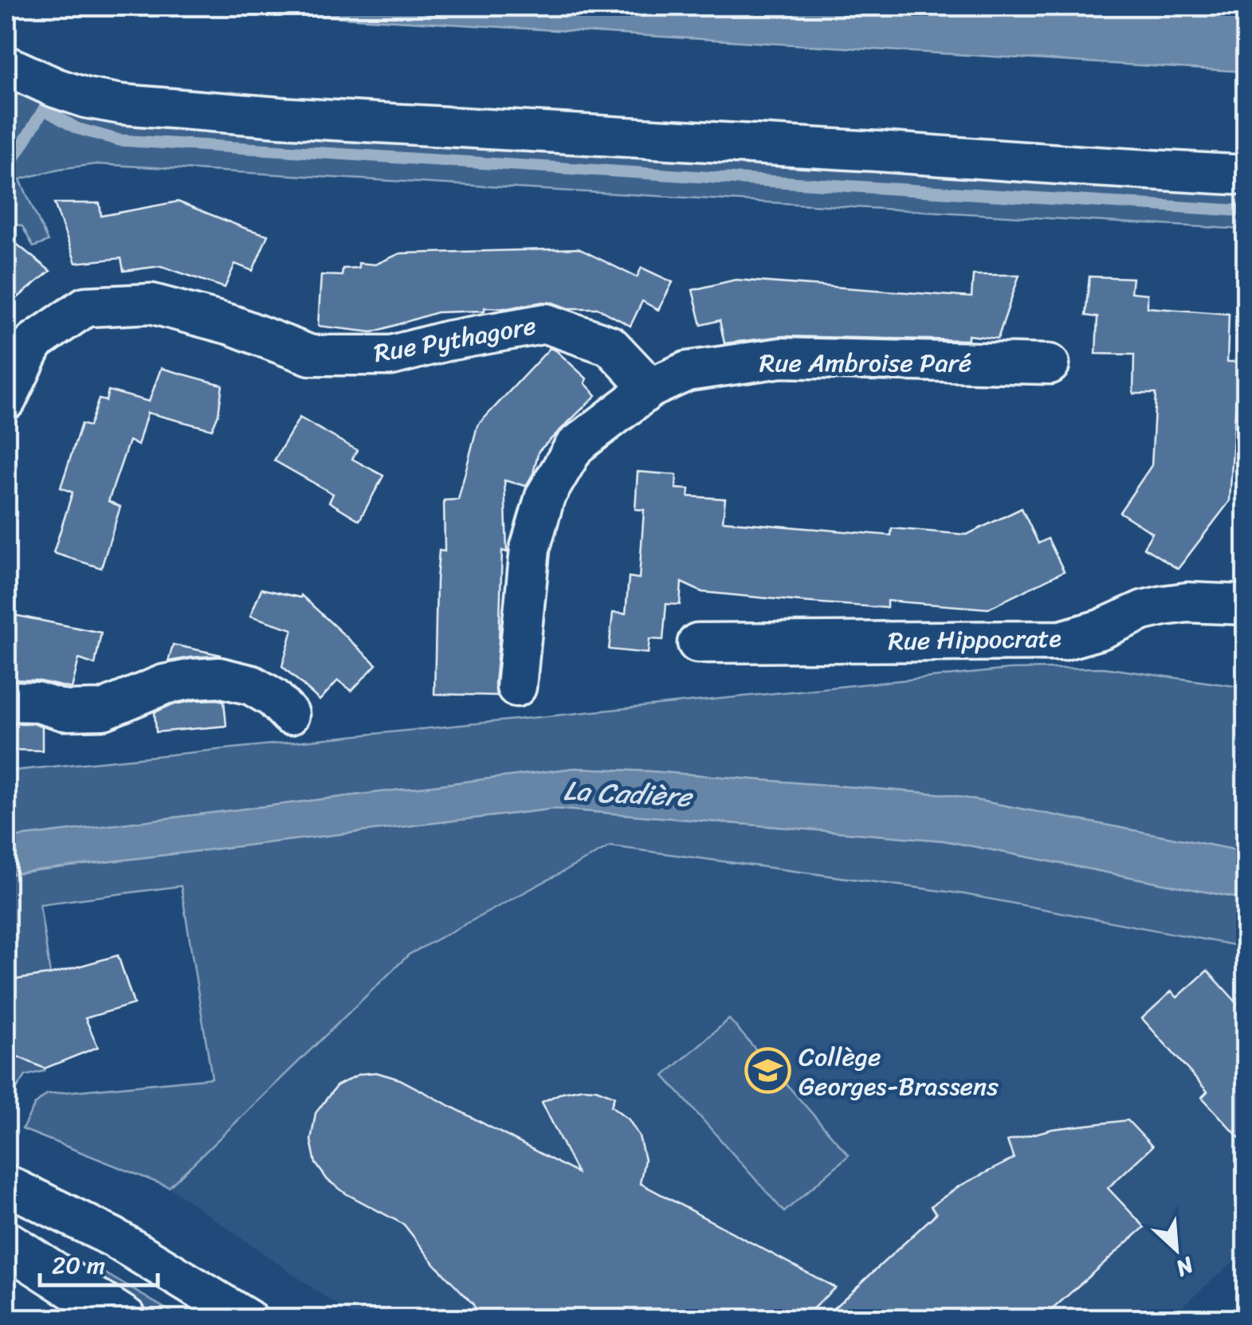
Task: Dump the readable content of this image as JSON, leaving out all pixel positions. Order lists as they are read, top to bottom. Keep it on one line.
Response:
{"streets":{"street":["Rue Pythagore","Rue Ambroise Paré","Rue Hippocrate"]},"crossings":[["Rue Pythagore","Rue Ambroise Paré"]],"water":["La Cadière"],"places":{"school or university":["Collège Georges-Brassens"]},"scale_bar":"20 m","north":"bottom right"}
